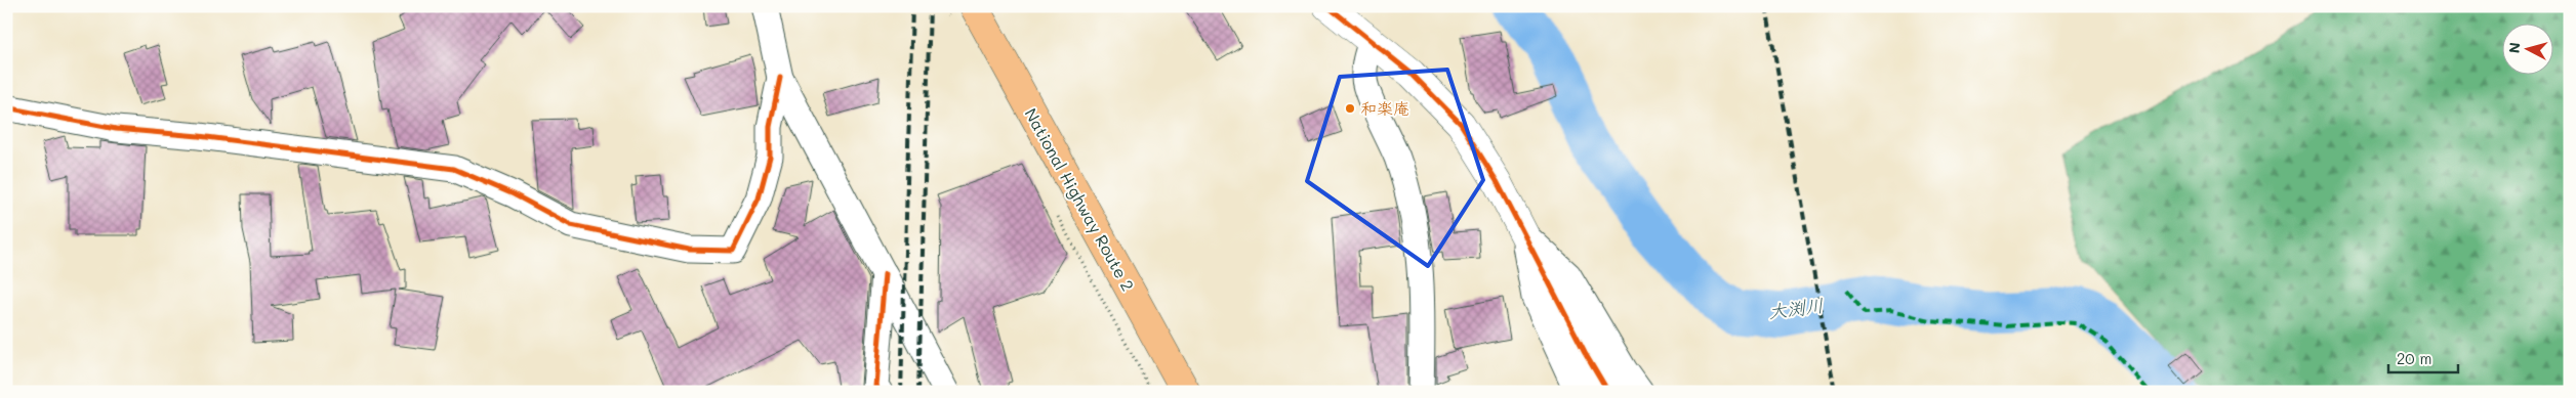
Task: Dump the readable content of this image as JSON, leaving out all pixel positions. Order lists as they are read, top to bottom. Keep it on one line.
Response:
{"streets":{"highway":["National Highway Route 2"]},"water":["大渕川"],"places":["和楽庵"],"scale_bar":"20 m","north":"left"}
